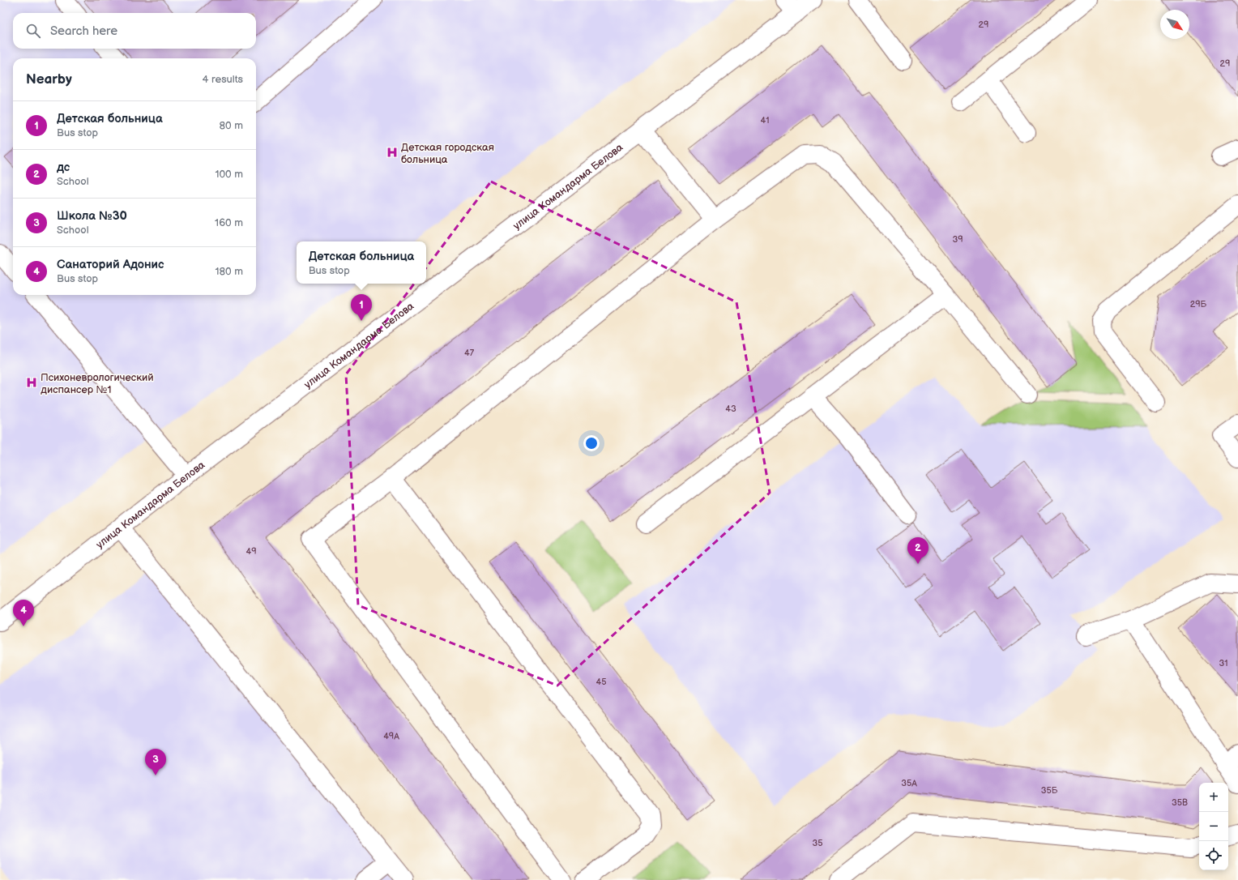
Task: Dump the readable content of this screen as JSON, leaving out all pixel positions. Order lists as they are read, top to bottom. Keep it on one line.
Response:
{"streets":{"main road":["улица Командарма Белова"]},"places":{"hospital":["Детская городская больница","Психоневрологический диспансер №1"]},"house_numbers":["29","29","41","39","29Б","47","43","49","31","45","49А","35А","35Б","35В","35"],"north":"bottom right","page":{"search":"Search here","heading":["Nearby","4 results"],"list":[{"mark":"1","name":"Детская больница","note":"Bus stop","value":"80 m"},{"mark":"2","name":"дс","note":"School","value":"100 m"},{"mark":"3","name":"Школа №30","note":"School","value":"160 m"},{"mark":"4","name":"Санаторий Адонис","note":"Bus stop","value":"180 m"}],"popup":["Детская больница","Bus stop"],"pins":["1","2","4","3"],"map_buttons":["+","−"]}}
